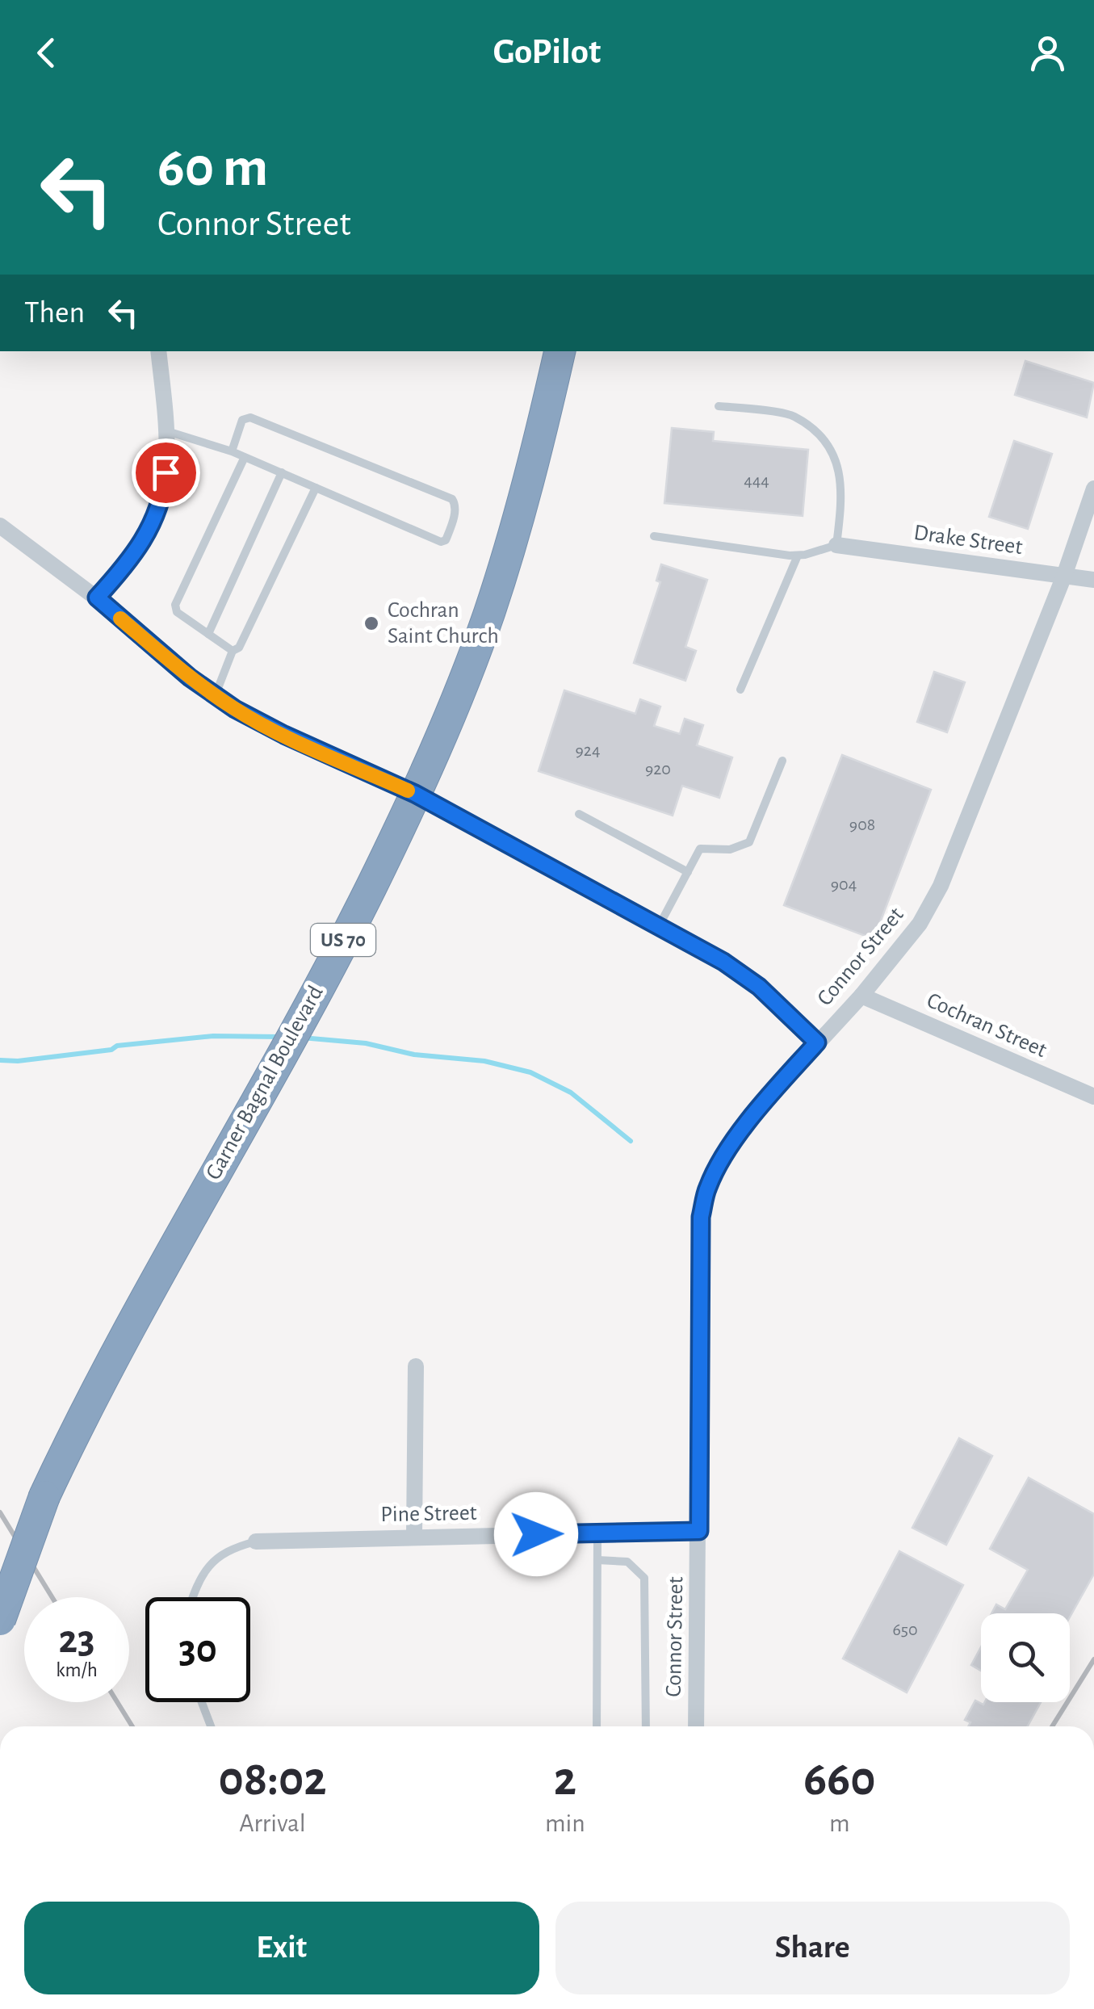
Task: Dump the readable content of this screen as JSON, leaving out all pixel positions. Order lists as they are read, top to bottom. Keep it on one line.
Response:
{"streets":{"highway":["US 70","Garner Bagnal Boulevard"],"street":["Drake Street","Connor Street","Cochran Street","Pine Street"]},"crossings":[["Drake Street","Connor Street"],["Connor Street","Cochran Street"],["Connor Street","Pine Street"]],"places":["Cochran Saint Church"],"house_numbers":["444","924","920","908","904","650"],"page":{"header":"GoPilot","turn":["60 m","Connor Street"],"then":"Then","speed":"23 km/h","limit":"30","eta":["08:02","Arrival","2","min","660","m"],"buttons":["Exit","Share"]}}
